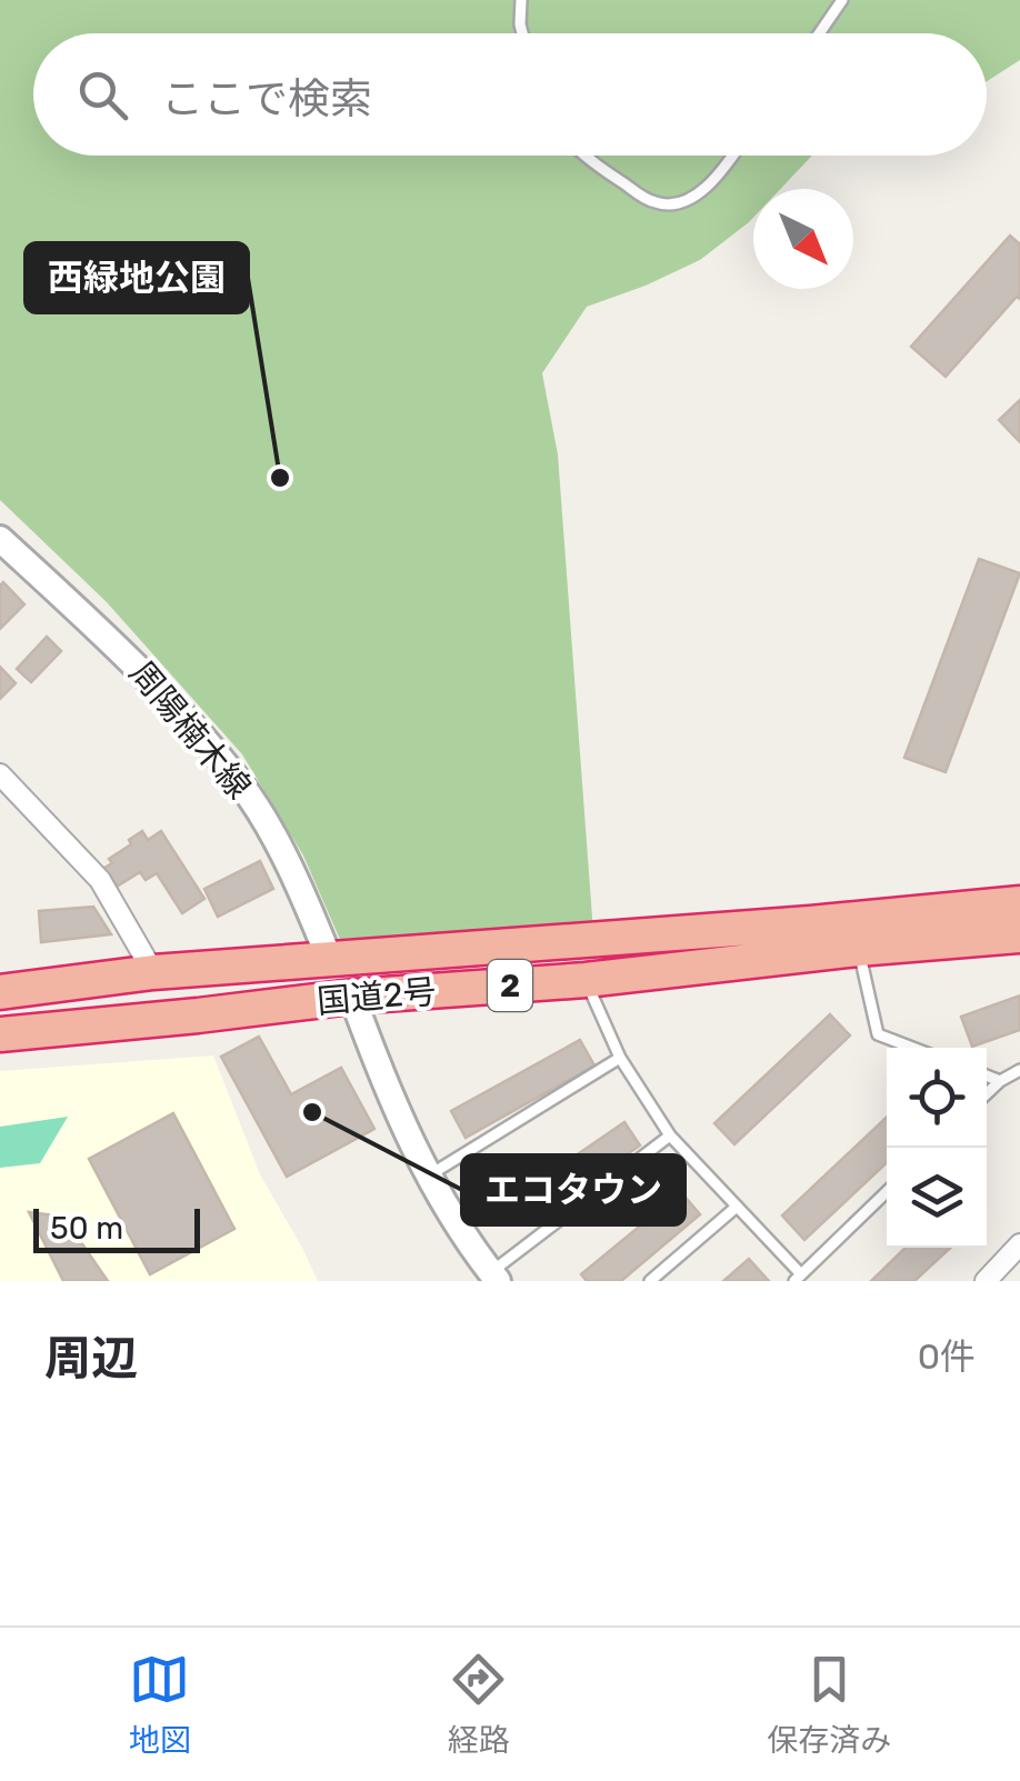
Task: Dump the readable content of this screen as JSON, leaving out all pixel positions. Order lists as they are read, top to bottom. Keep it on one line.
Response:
{"streets":{"highway":["2","国道2号"],"street":["周陽楠木線"]},"crossings":[["周陽楠木線","国道2号"]],"places":["西緑地公園","エコタウン"],"scale_bar":"50 m","north":"bottom right","page":{"search":"ここで検索","scale":"50 m","heading":["周辺","0件"],"nav":["地図","経路","保存済み"]}}
